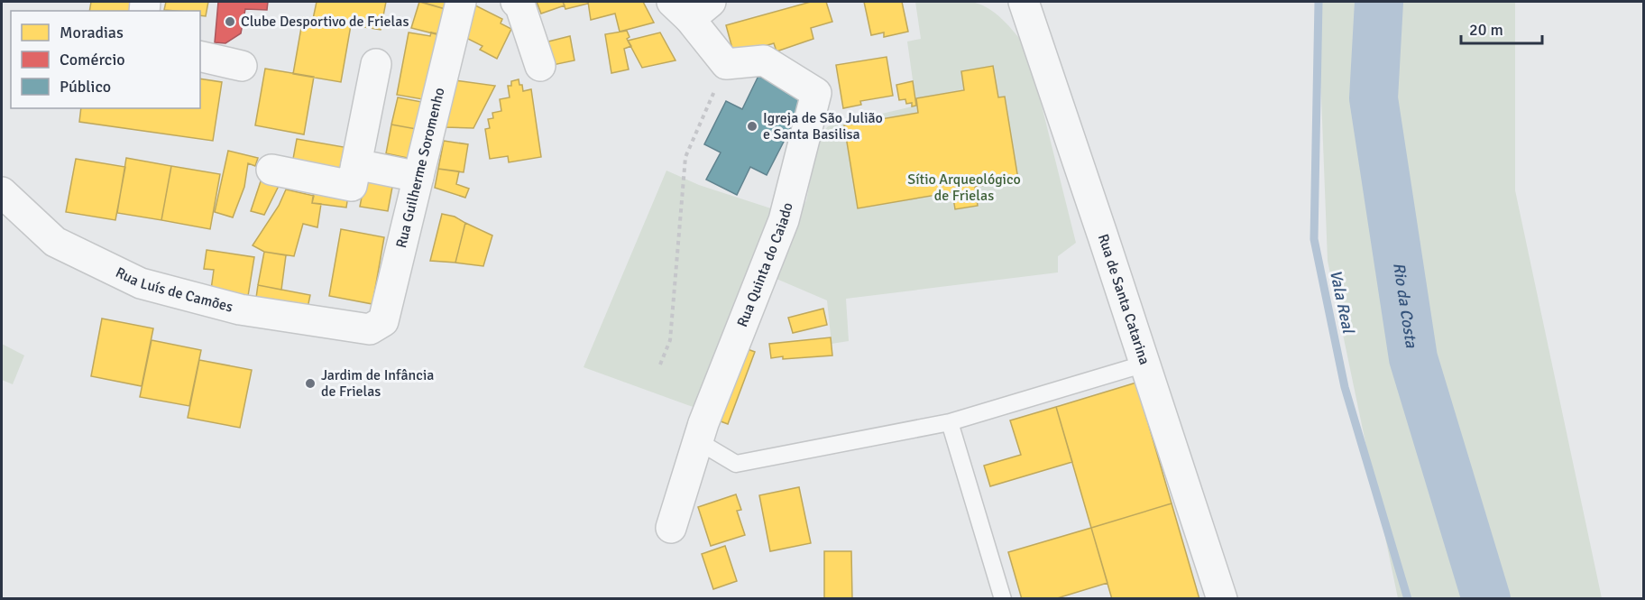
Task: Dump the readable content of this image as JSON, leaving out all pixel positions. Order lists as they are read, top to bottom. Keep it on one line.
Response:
{"streets":{"street":["Rua Guilherme Soromenho","Rua Quinta do Caiado","Rua Luís de Camões","Rua de Santa Catarina"]},"crossings":[["Rua Guilherme Soromenho","Rua Luís de Camões"]],"water":["Vala Real","Rio da Costa"],"parks":["Sítio Arqueológico de Frielas"],"places":["Clube Desportivo de Frielas","Igreja de São Julião e Santa Basilisa","Jardim de Infância de Frielas"],"legend":["Moradias","Comércio","Público"],"scale_bar":"20 m"}
